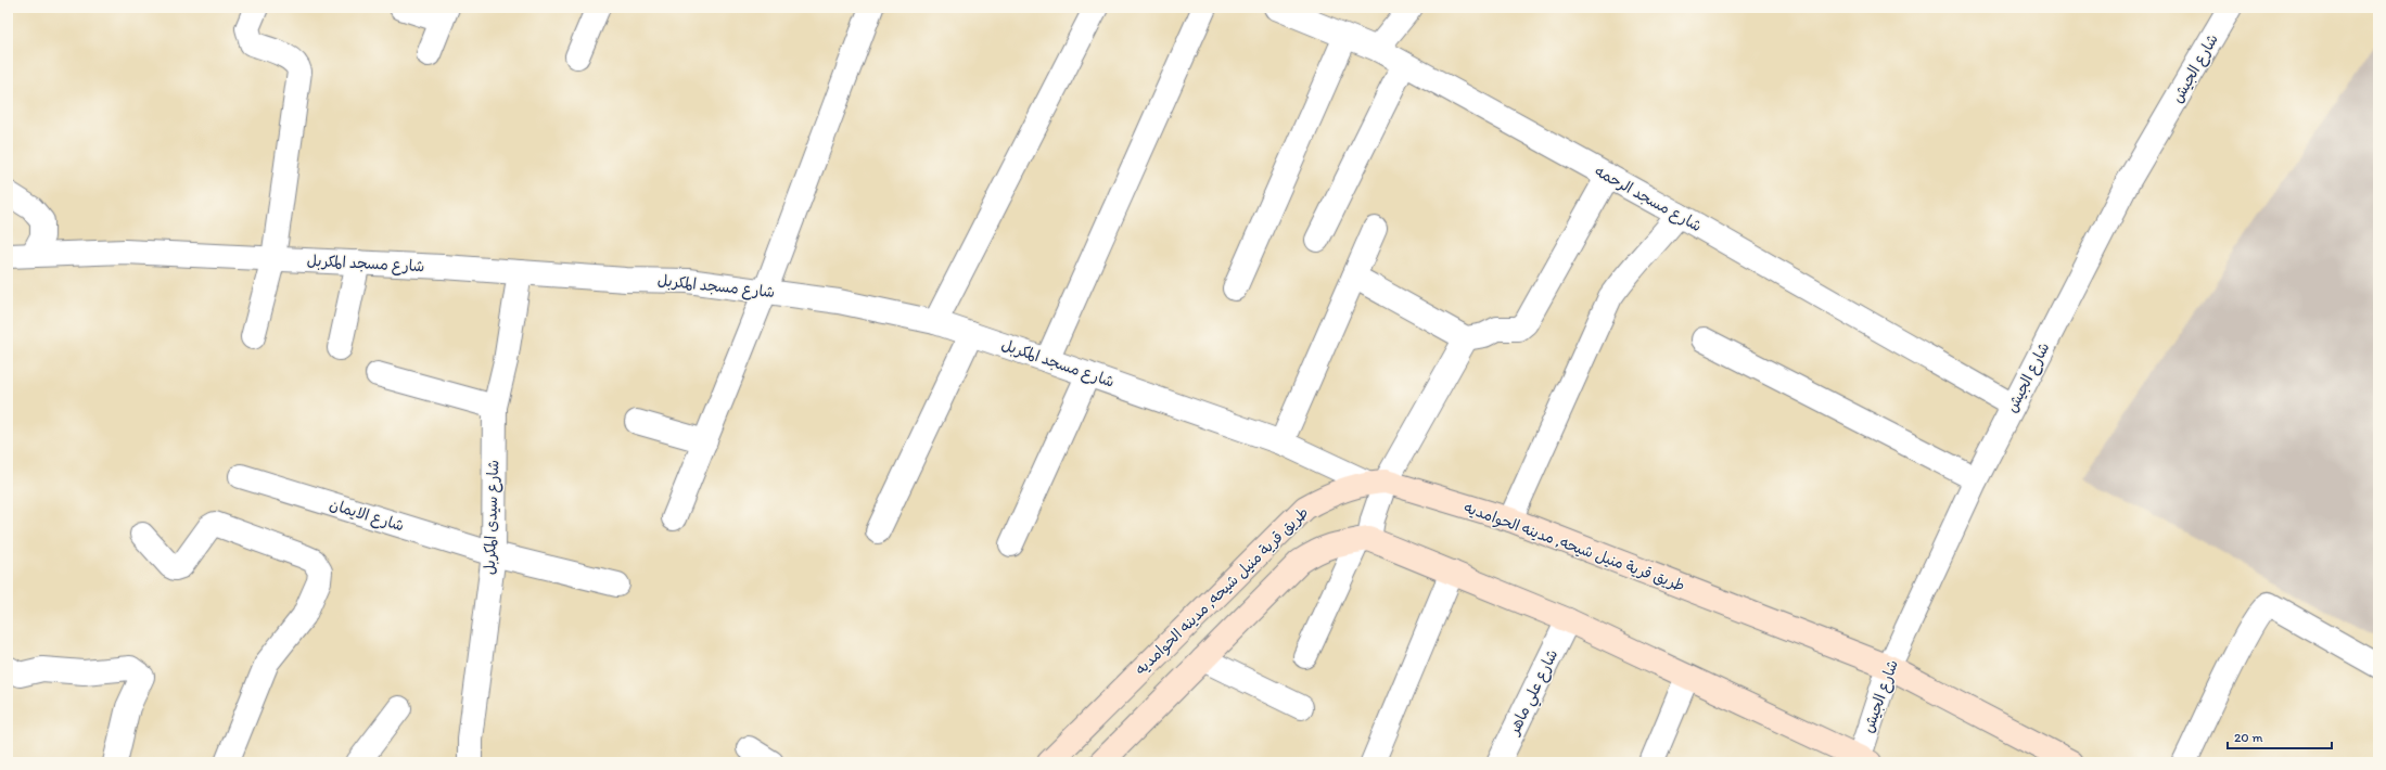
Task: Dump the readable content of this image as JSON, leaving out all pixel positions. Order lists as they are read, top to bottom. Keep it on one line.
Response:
{"streets":{"main road":["طريق قرية منيل شيحه, مدينه الحوامديه"],"street":["شارع الجيش","شارع مسجد الرحمه","شارع مسجد المكربل","شارع الايمان","شارع سيدى المكربل","شارع علي ماهر"]},"crossings":[["شارع الجيش","شارع مسجد الرحمه"],["شارع الجيش","طريق قرية منيل شيحه, مدينه الحوامديه"],["شارع مسجد المكربل","شارع سيدى المكربل"],["شارع مسجد المكربل","طريق قرية منيل شيحه, مدينه الحوامديه"],["شارع الايمان","شارع سيدى المكربل"],["طريق قرية منيل شيحه, مدينه الحوامديه","شارع علي ماهر"]],"scale_bar":"20 m"}
